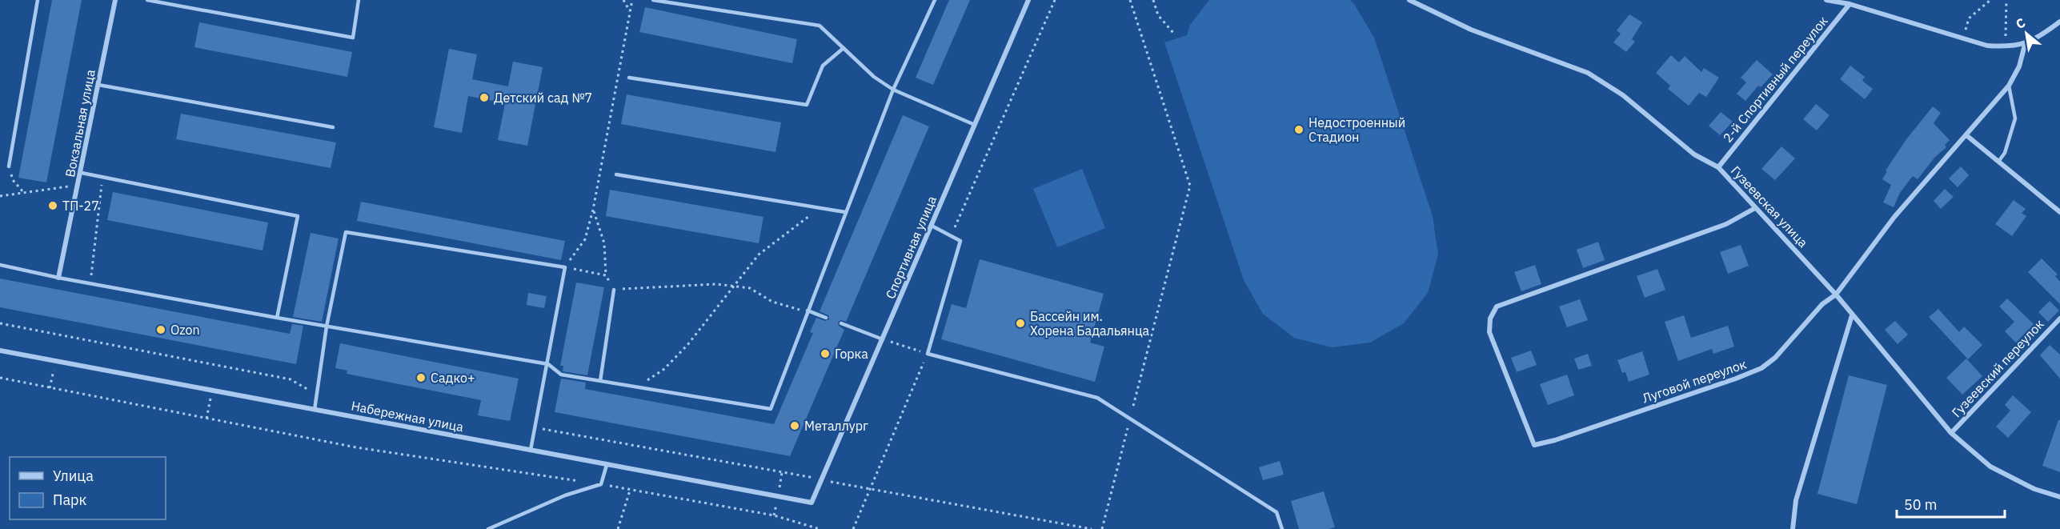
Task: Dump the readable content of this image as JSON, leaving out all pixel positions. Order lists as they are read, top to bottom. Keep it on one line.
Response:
{"streets":{"street":["2-й Спортивный переулок","Вокзальная улица","Гузеевская улица","Спортивная улица","Гузеевский переулок","Луговой переулок","Набережная улица"]},"crossings":[["2-й Спортивный переулок","Гузеевская улица"],["Гузеевская улица","Гузеевский переулок"],["Гузеевская улица","Луговой переулок"],["Спортивная улица","Набережная улица"]],"places":["Детский сад №7","Недостроенный Стадион","ТП-27","Бассейн им. Хорена Бадальянца","Ozon","Горка","Садко+","Металлург"],"legend":["Улица","Парк"],"scale_bar":"50 m","north":"top left"}
